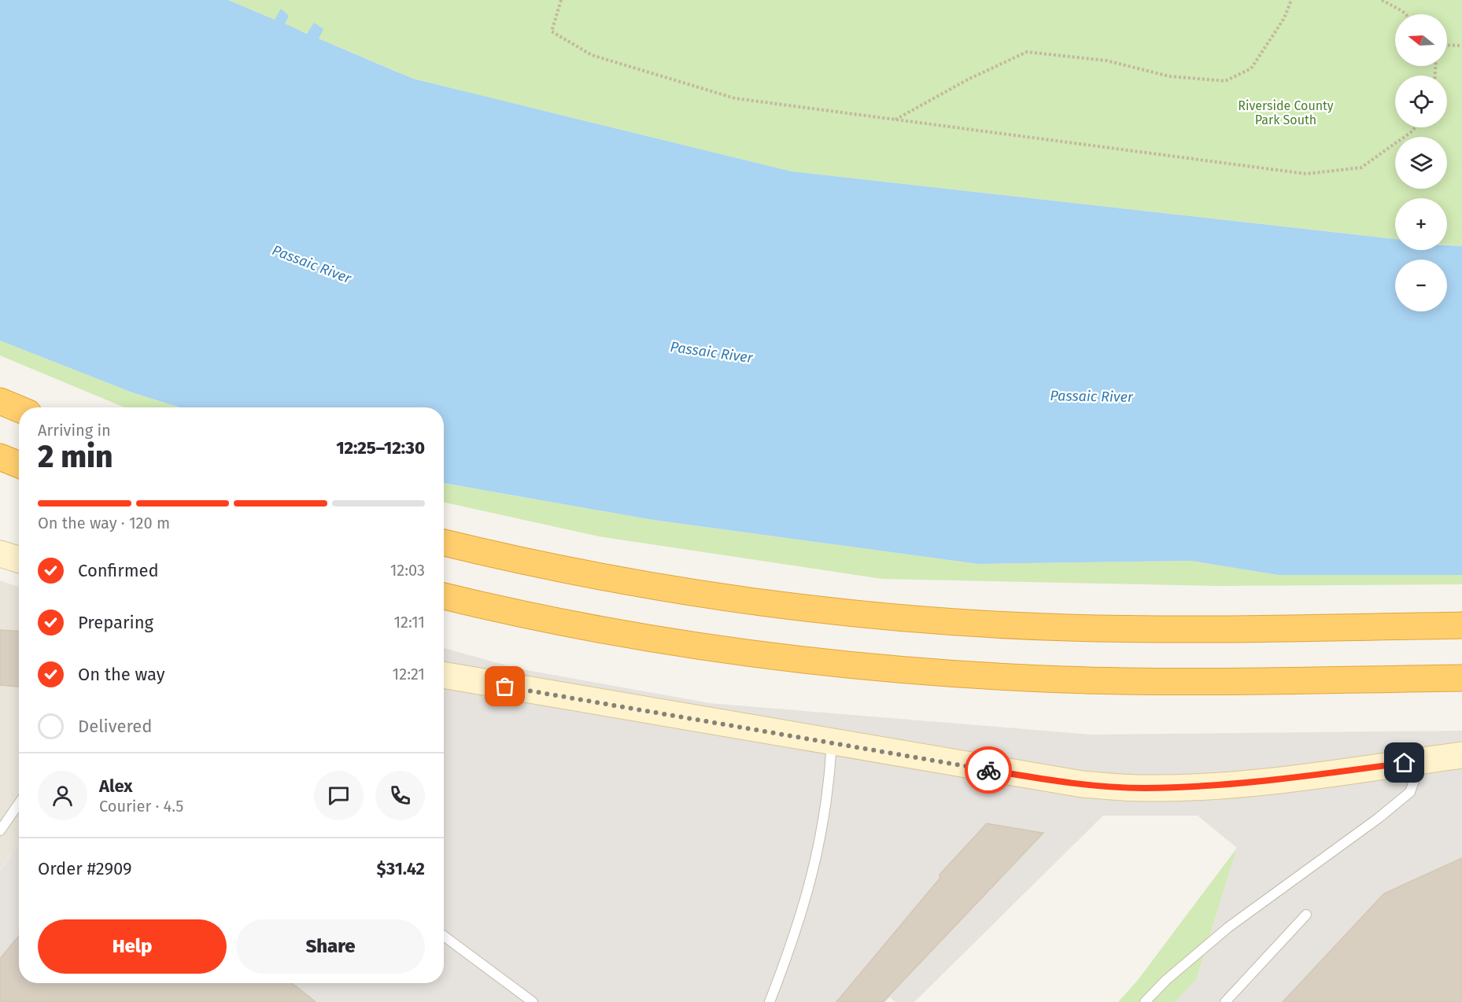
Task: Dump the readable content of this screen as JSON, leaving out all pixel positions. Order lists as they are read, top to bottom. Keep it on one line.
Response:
{"water":["Passaic River"],"parks":["Riverside County Park South"],"north":"left","page":{"map_buttons":["+","−"],"heading":["2 min","Arriving in","12:25–12:30"],"panel":["Alex","Courier · 4.5","Order #2909","$31.42"],"bar":"On the way · 120 m","list":[["Confirmed","12:03"],["Preparing","12:11"],["On the way","12:21"],"Delivered"],"buttons":["Help","Share"]}}
